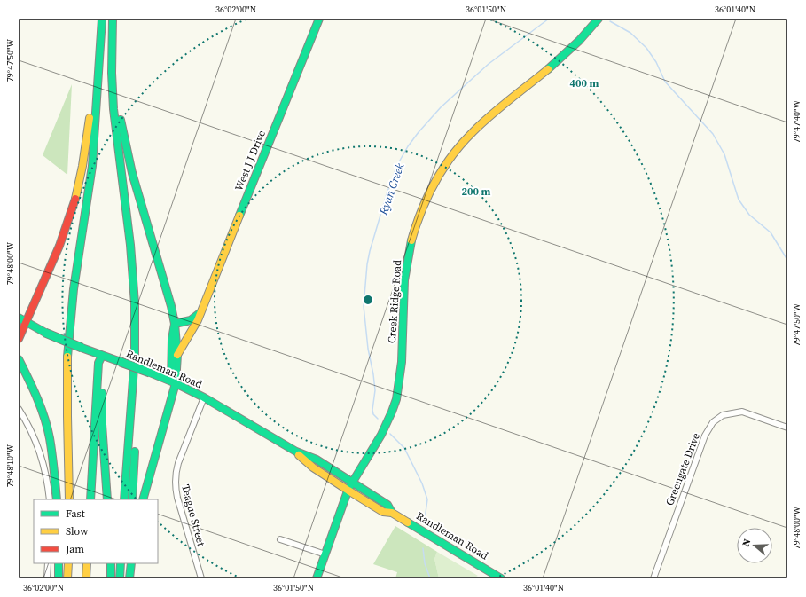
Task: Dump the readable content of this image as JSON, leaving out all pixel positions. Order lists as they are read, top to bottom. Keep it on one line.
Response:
{"streets":{"main road":["West J J Drive","Creek Ridge Road","Randleman Road"],"street":["Greengate Drive","Teague Street"]},"crossings":[["West J J Drive","Randleman Road"],["Creek Ridge Road","Randleman Road"],["Randleman Road","Teague Street"]],"water":["Ryan Creek"],"legend":["Fast","Slow","Jam"],"north":"left","coordinates":["36°02'00\"N","36°01'50\"N","36°01'40\"N","79°47'50\"W","79°47'40\"W","79°48'00\"W","79°48'10\"W"],"rings":["400 m","200 m"]}
